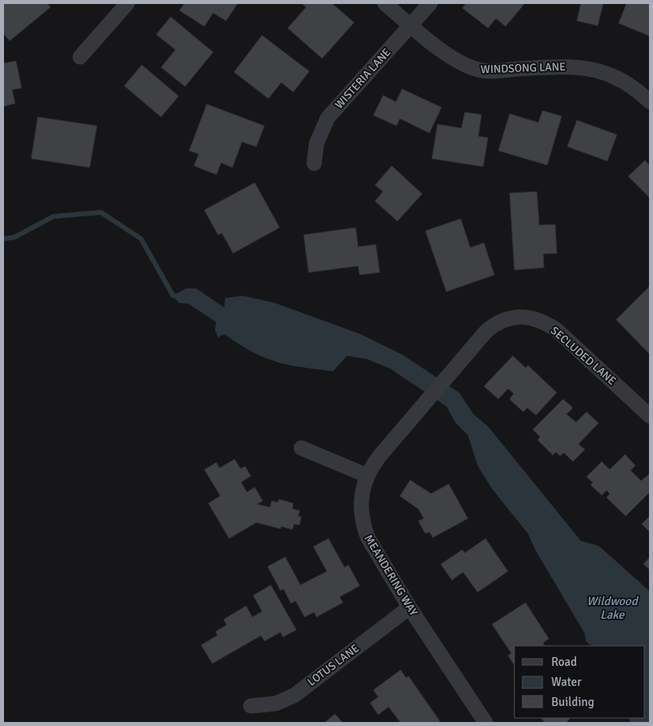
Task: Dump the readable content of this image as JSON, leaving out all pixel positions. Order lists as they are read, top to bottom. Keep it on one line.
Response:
{"streets":{"street":["WINDSONG LANE","WISTERIA LANE","SECLUDED LANE","MEANDERING WAY","LOTUS LANE"]},"crossings":[["WINDSONG LANE","WISTERIA LANE"],["SECLUDED LANE","MEANDERING WAY"],["MEANDERING WAY","LOTUS LANE"]],"water":["Wildwood Lake"],"legend":["Road","Water","Building"]}
